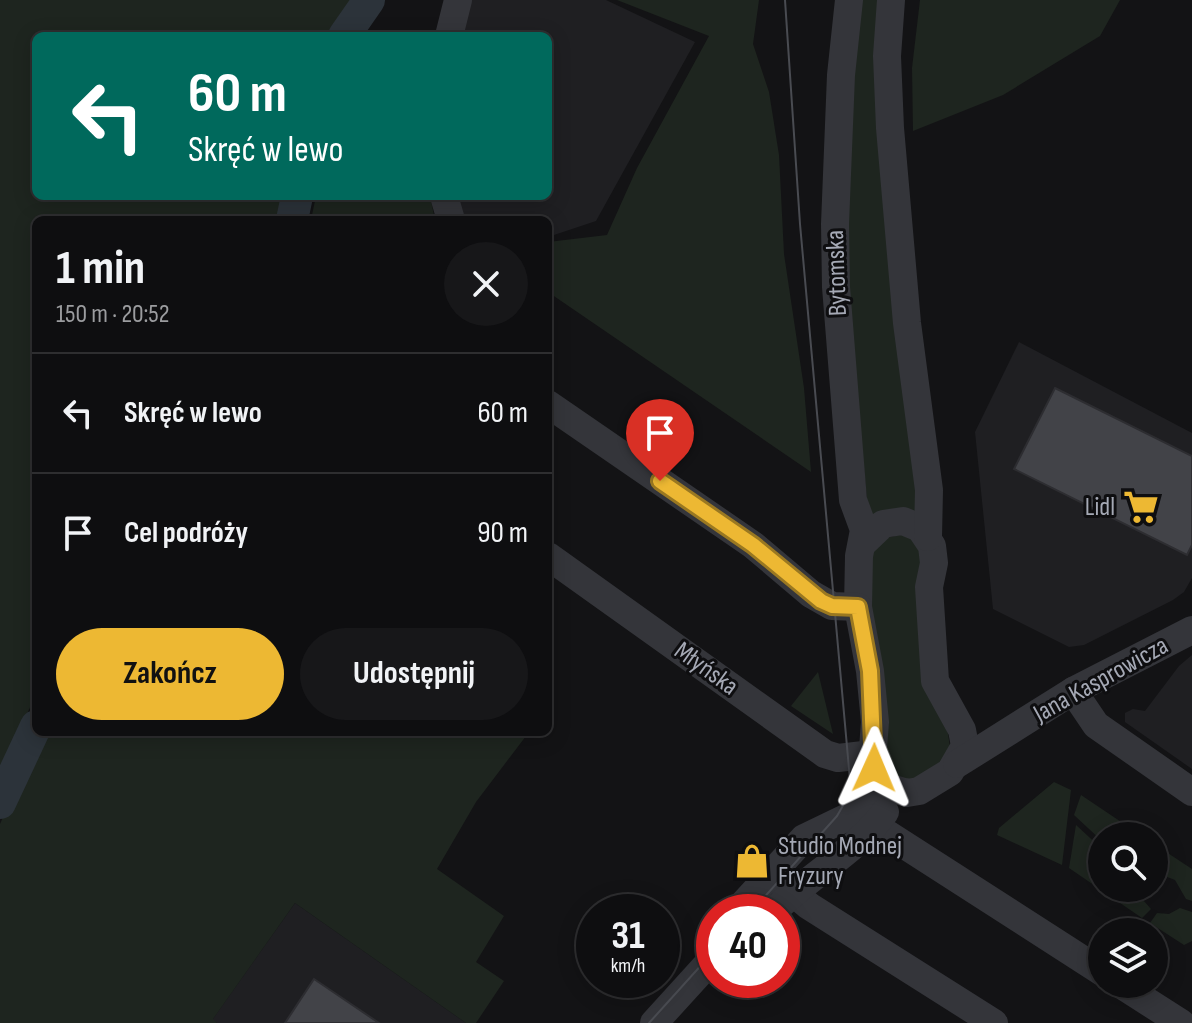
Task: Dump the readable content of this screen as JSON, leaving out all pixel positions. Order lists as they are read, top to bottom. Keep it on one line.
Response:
{"streets":{"street":["Bytomska","Młyńska","Jana Kasprowicza"]},"crossings":[["Bytomska","Młyńska"]],"places":{"supermarket":["Lidl"],"shop":["Studio Modnej Fryzury"]},"page":{"turn":["60 m","Skręć w lewo"],"heading":["1 min","150 m · 20:52"],"list":[{"name":"Skręć w lewo","value":"60 m"},{"name":"Cel podróży","value":"90 m"}],"buttons":["Zakończ","Udostępnij"],"speed":"31 km/h","limit":"40"}}
